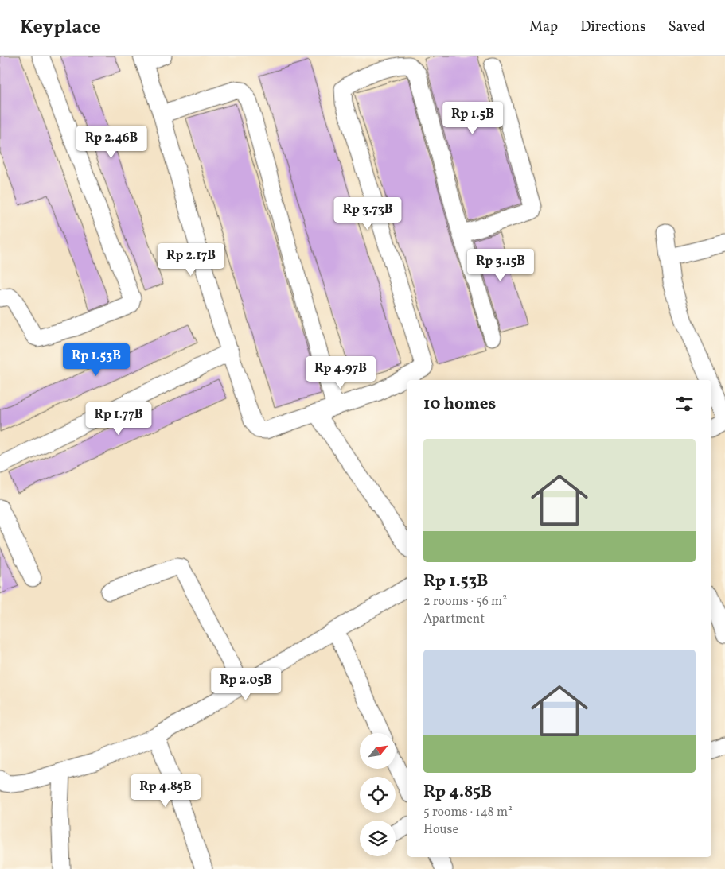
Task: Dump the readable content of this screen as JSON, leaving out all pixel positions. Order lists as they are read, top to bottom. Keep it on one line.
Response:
{"north":"top right","page":{"header":"Keyplace","nav":["Map","Directions","Saved"],"price":["Rp 1.5B","Rp 2.46B","Rp 3.73B","Rp 2.17B","Rp 3.15B","Rp 1.53B","Rp 4.97B","Rp 1.77B","Rp 2.05B","Rp 4.85B"],"heading":"10 homes","list":[{"name":"Rp 1.53B","note":"2 rooms · 56 m² · Apartment"},{"name":"Rp 4.85B","note":"5 rooms · 148 m² · House"}]}}
